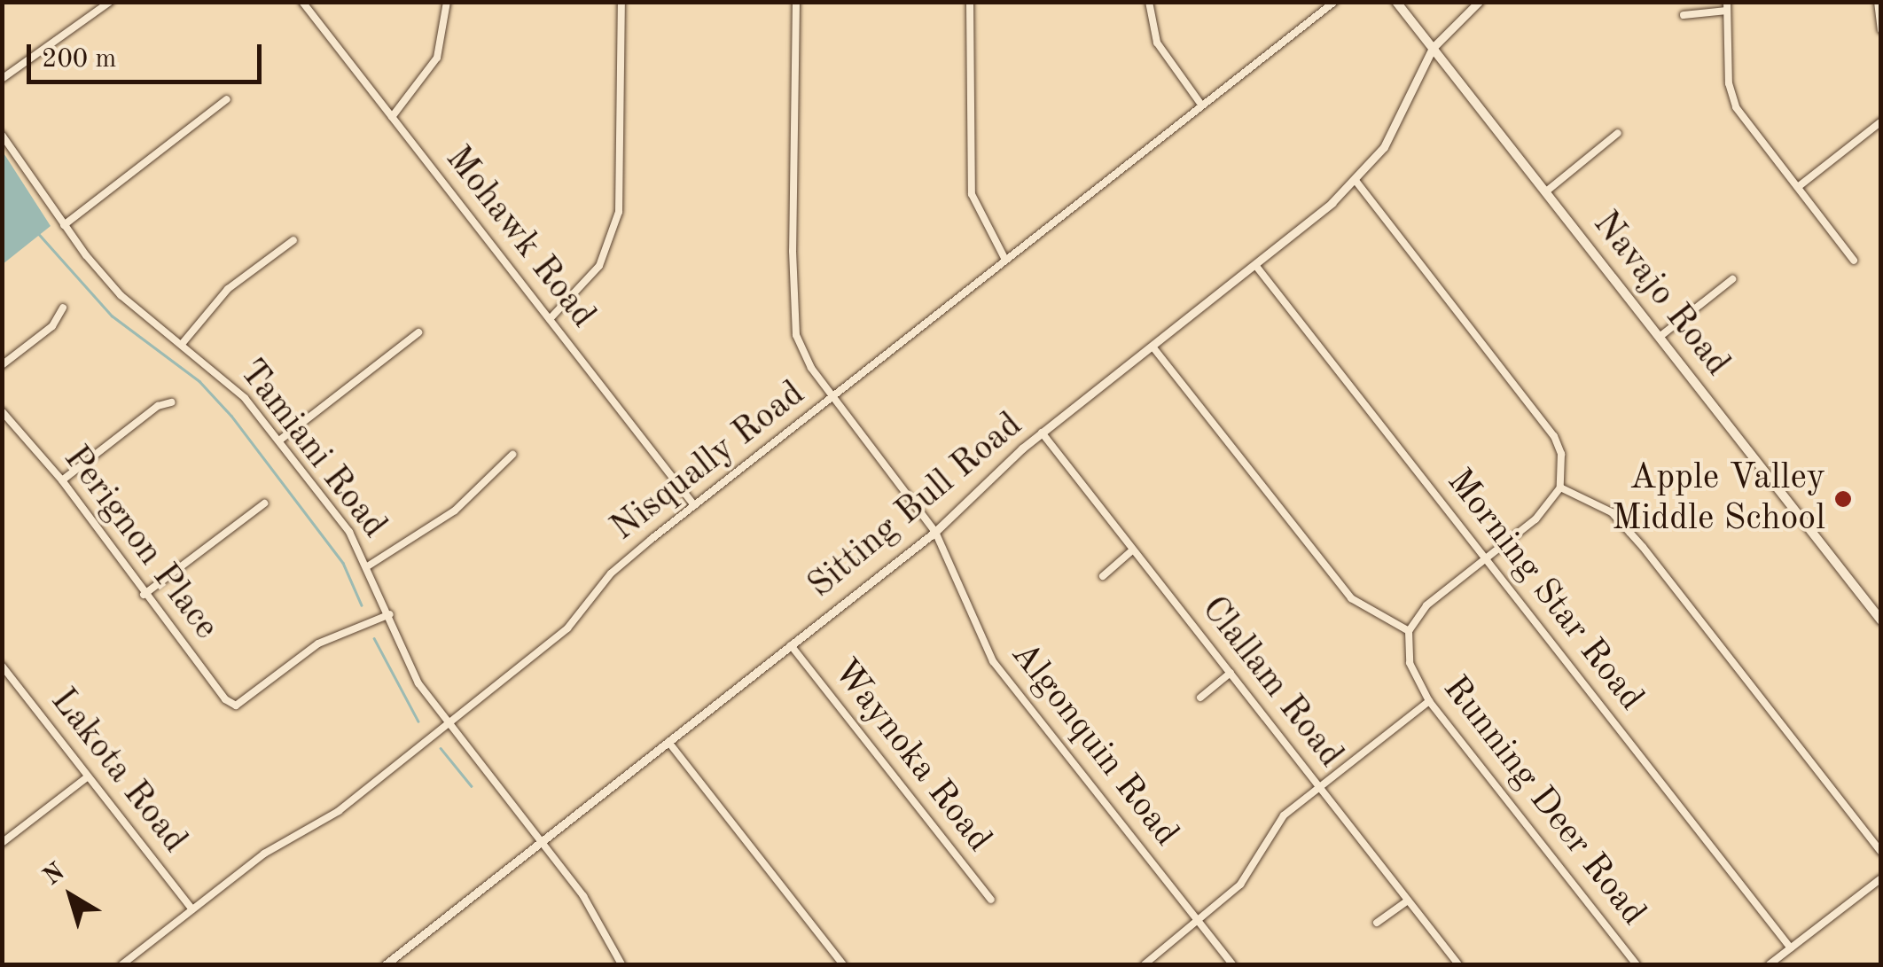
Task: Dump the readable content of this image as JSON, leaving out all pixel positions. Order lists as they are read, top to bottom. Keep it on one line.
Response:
{"streets":{"main road":["Navajo Road"],"street":["Mohawk Road","Tamiani Road","Nisqually Road","Sitting Bull Road","Perignon Place","Morning Star Road","Clallam Road","Algonquin Road","Waynoka Road","Lakota Road","Running Deer Road"]},"crossings":[["Mohawk Road","Nisqually Road"],["Navajo Road","Sitting Bull Road"],["Tamiani Road","Nisqually Road"],["Tamiani Road","Sitting Bull Road"],["Tamiani Road","Perignon Place"],["Nisqually Road","Algonquin Road"],["Nisqually Road","Lakota Road"],["Sitting Bull Road","Morning Star Road"],["Sitting Bull Road","Clallam Road"],["Sitting Bull Road","Algonquin Road"],["Sitting Bull Road","Waynoka Road"]],"places":["Apple Valley Middle School"],"scale_bar":"200 m","north":"top left"}
